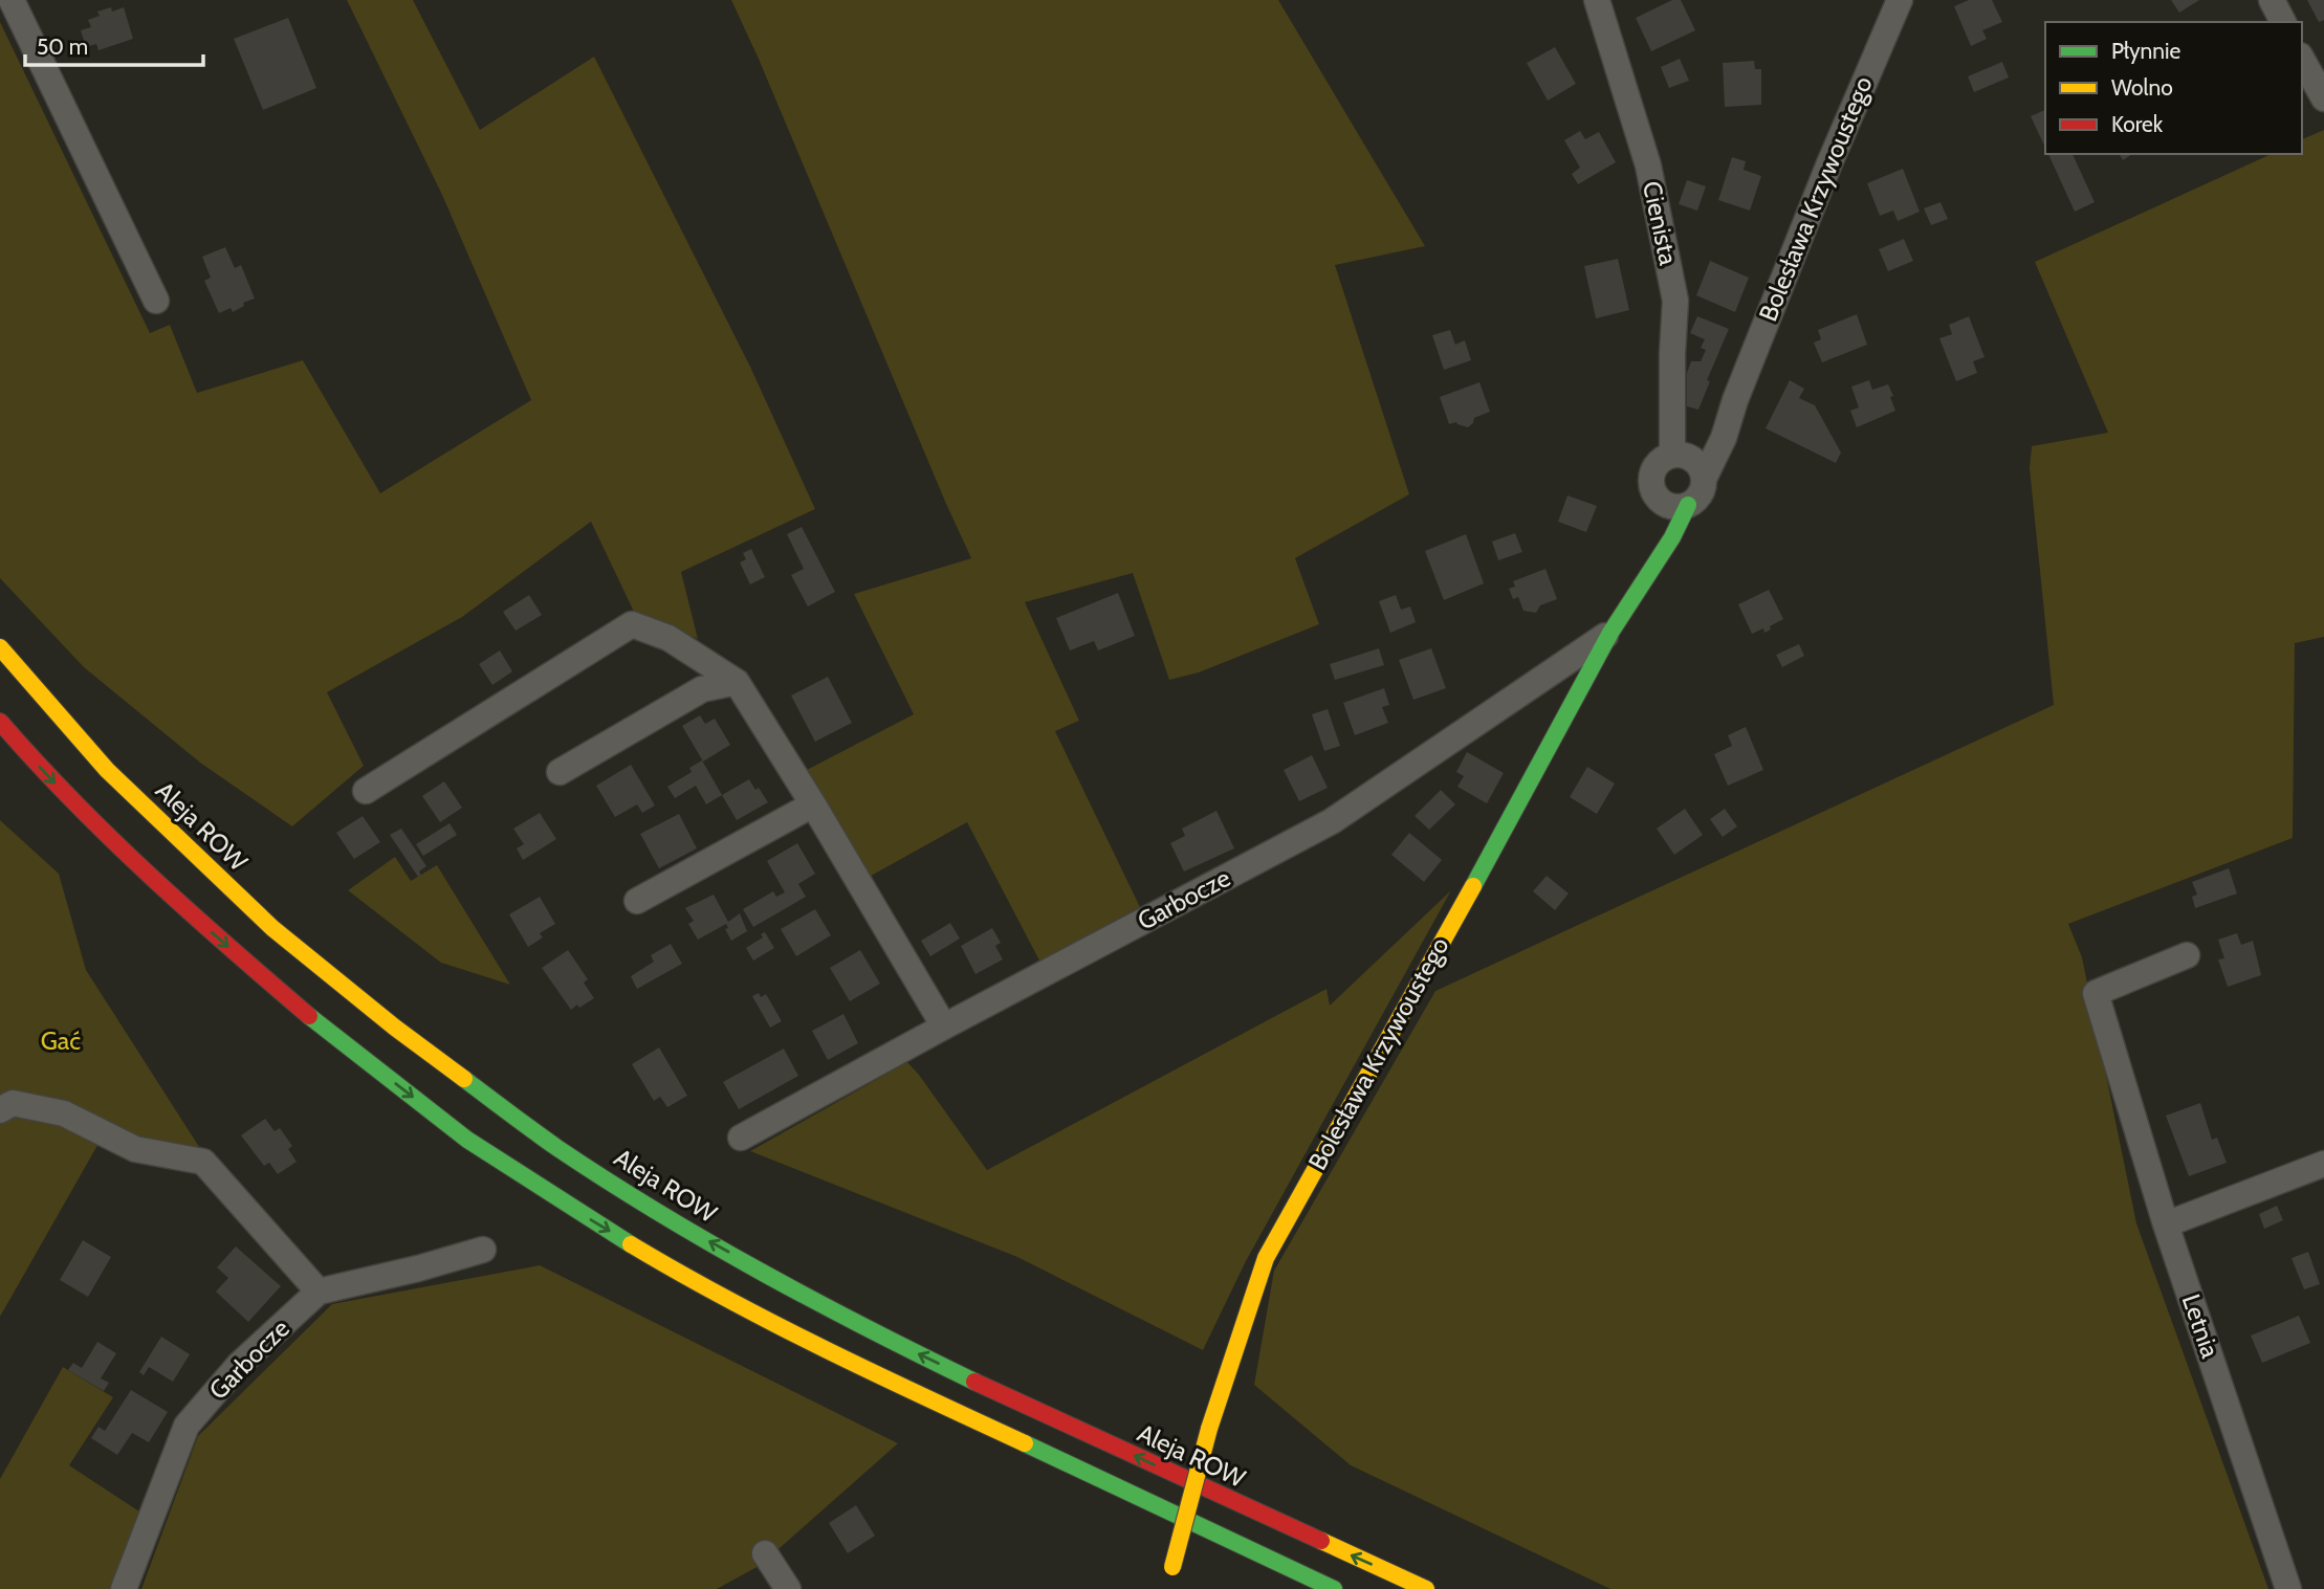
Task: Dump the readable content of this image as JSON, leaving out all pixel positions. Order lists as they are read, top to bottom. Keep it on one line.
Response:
{"streets":{"main road":["Bolesława Krzywoustego","Aleja ROW"],"street":["Cienista","Garbocze","Letnia"]},"crossings":[["Bolesława Krzywoustego","Cienista"],["Bolesława Krzywoustego","Garbocze"]],"parks":["Gać"],"legend":["Płynnie","Wolno","Korek"],"scale_bar":"50 m"}
